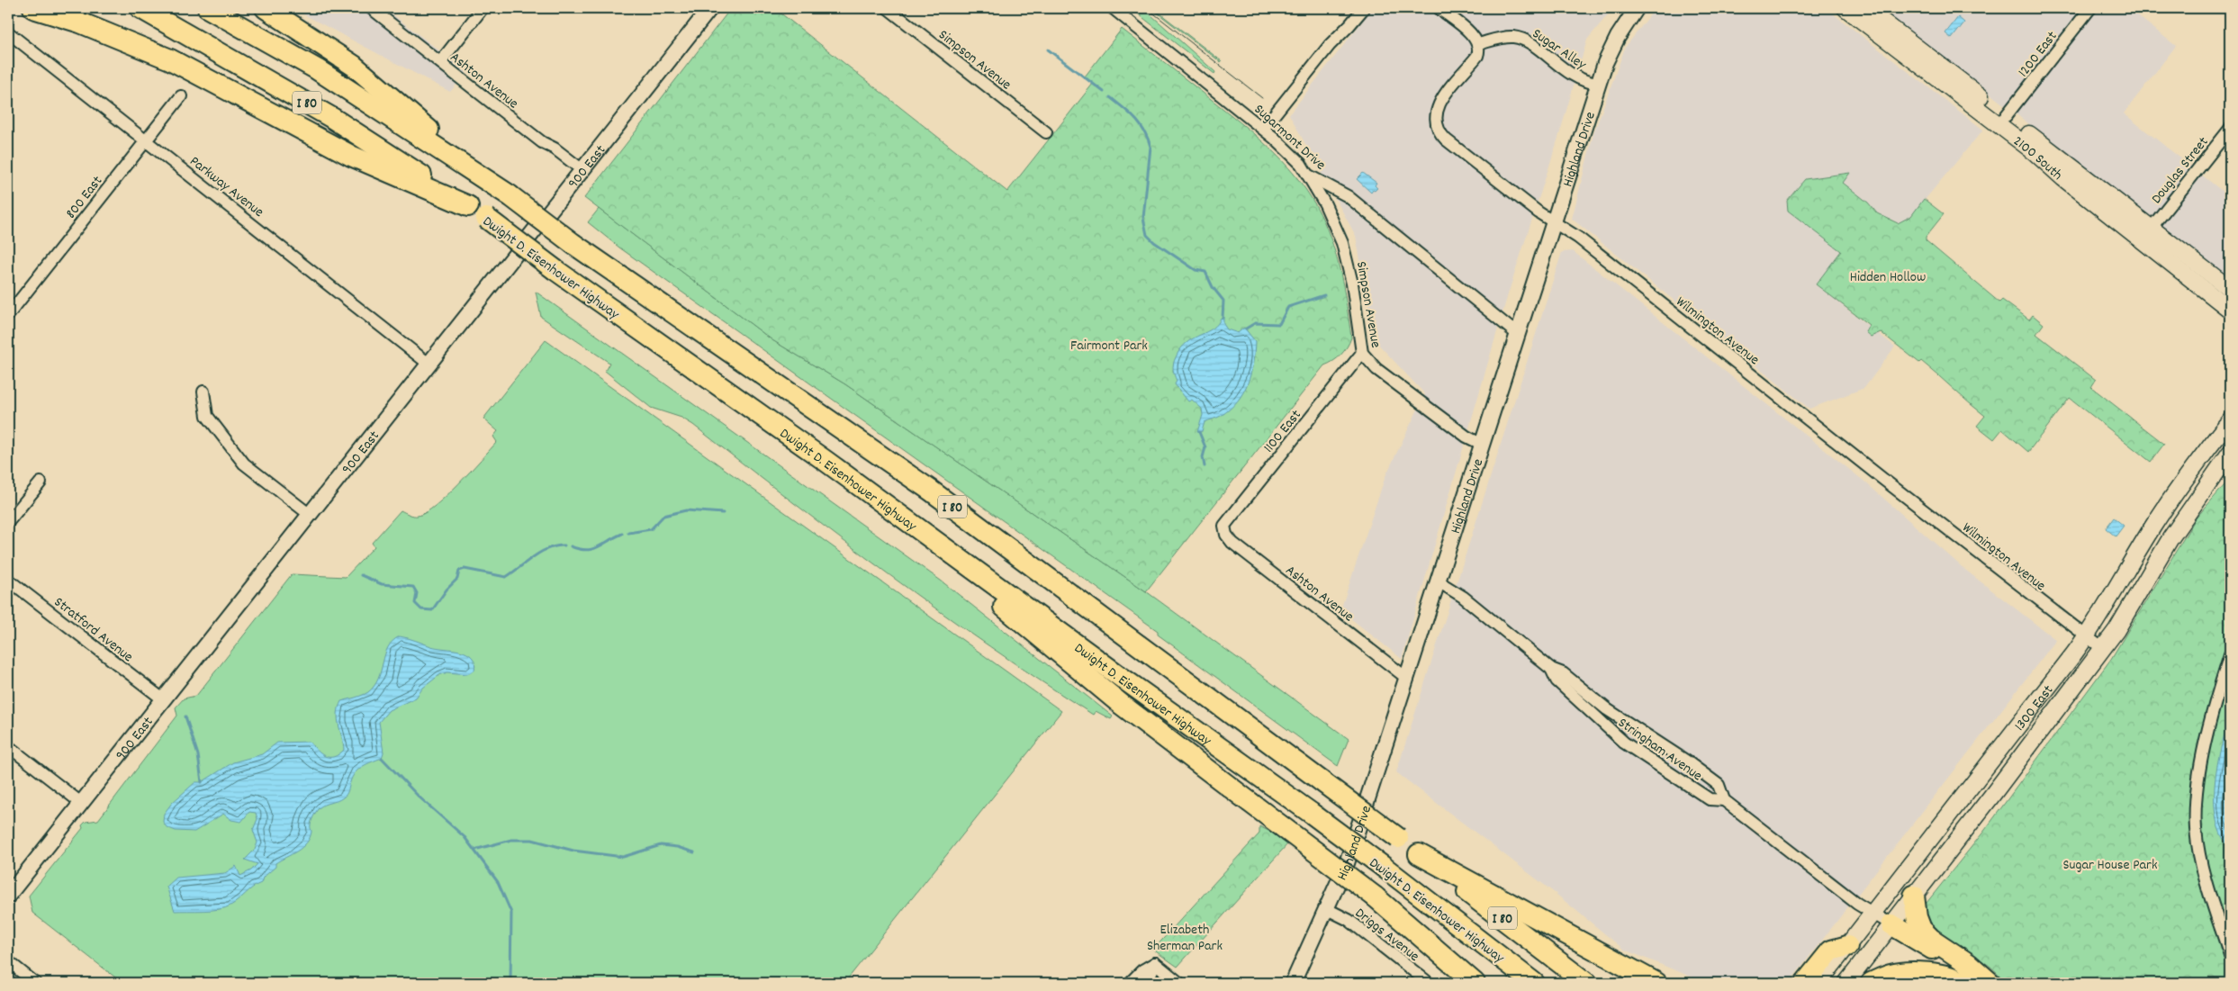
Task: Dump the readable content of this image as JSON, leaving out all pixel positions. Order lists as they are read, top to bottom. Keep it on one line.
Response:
{"streets":{"highway":["I 80","Dwight D. Eisenhower Highway"],"main road":["2100 South","1300 East"],"street":["Sugar Alley","1200 East","Simpson Avenue","Ashton Avenue","Sugarmont Drive","Highland Drive","900 East","Douglas Street","Parkway Avenue","800 East","Wilmington Avenue","1100 East","Stratford Avenue","Stringham Avenue","Driggs Avenue"]},"crossings":[["Sugar Alley","Highland Drive"],["Sugar Alley","Wilmington Avenue"],["1200 East","2100 South"],["Simpson Avenue","Sugarmont Drive"],["Simpson Avenue","Highland Drive"],["Simpson Avenue","1100 East"],["Ashton Avenue","Highland Drive"],["Ashton Avenue","900 East"],["Ashton Avenue","1100 East"],["Sugarmont Drive","Highland Drive"],["Highland Drive","Wilmington Avenue"],["Highland Drive","Stringham Avenue"],["Highland Drive","Driggs Avenue"],["2100 South","Douglas Street"],["900 East","Parkway Avenue"],["900 East","Stratford Avenue"],["Parkway Avenue","800 East"],["Wilmington Avenue","1300 East"],["1300 East","Stringham Avenue"]],"parks":["Hidden Hollow","Fairmont Park","Sugar House Park","Elizabeth Sherman Park"]}
